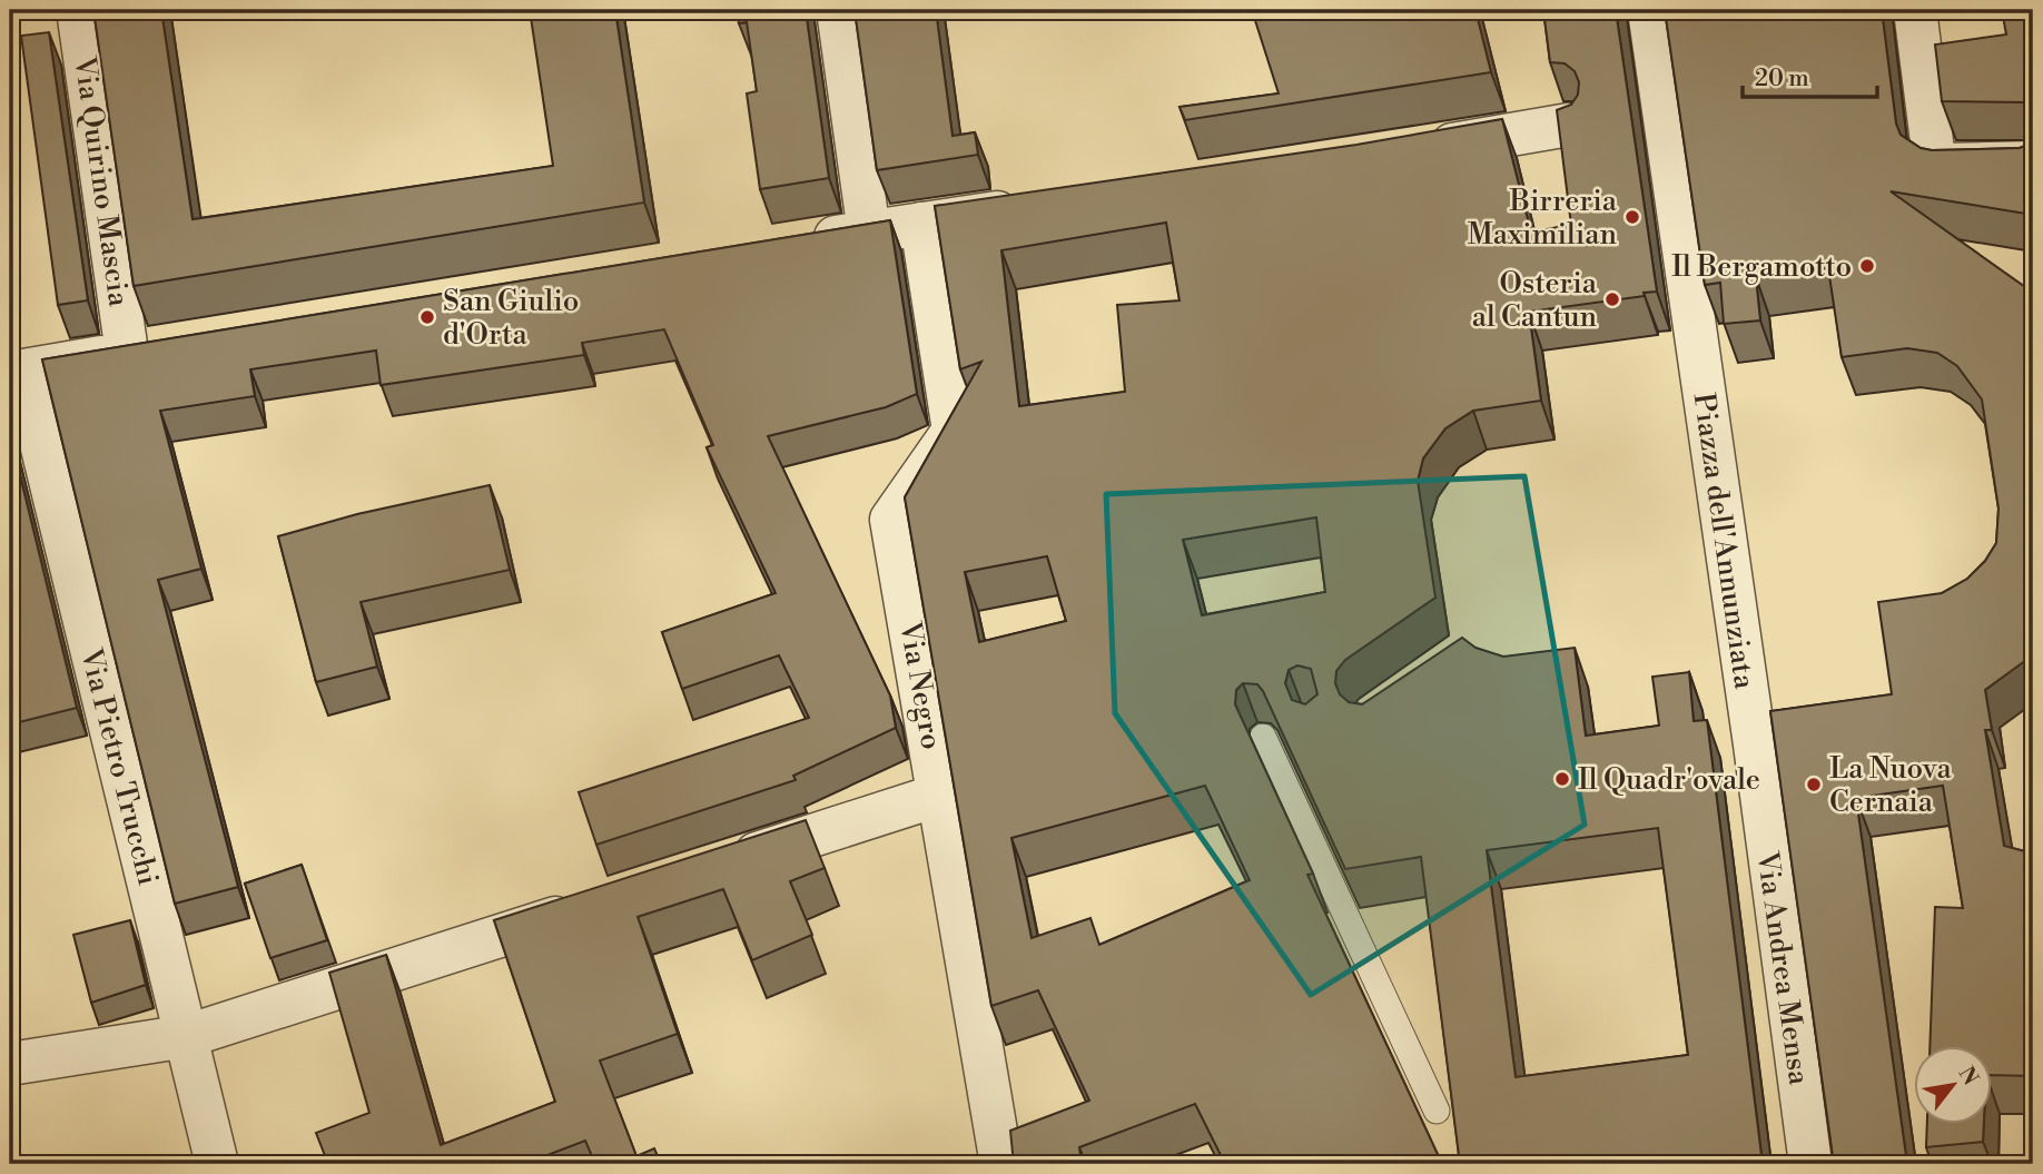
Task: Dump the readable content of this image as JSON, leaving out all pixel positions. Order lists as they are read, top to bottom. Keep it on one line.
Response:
{"streets":{"street":["Via Quirino Mascia","Piazza dell'Annunziata","Via Negro","Via Pietro Trucchi","Via Andrea Mensa"]},"crossings":[["Via Quirino Mascia","Via Pietro Trucchi"],["Piazza dell'Annunziata","Via Andrea Mensa"]],"places":["Birreria Maximilian","Il Bergamotto","Osteria al Cantun","San Giulio d'Orta","Il Quadr'ovale","La Nuova Cernaia"],"scale_bar":"20 m","north":"top right"}
